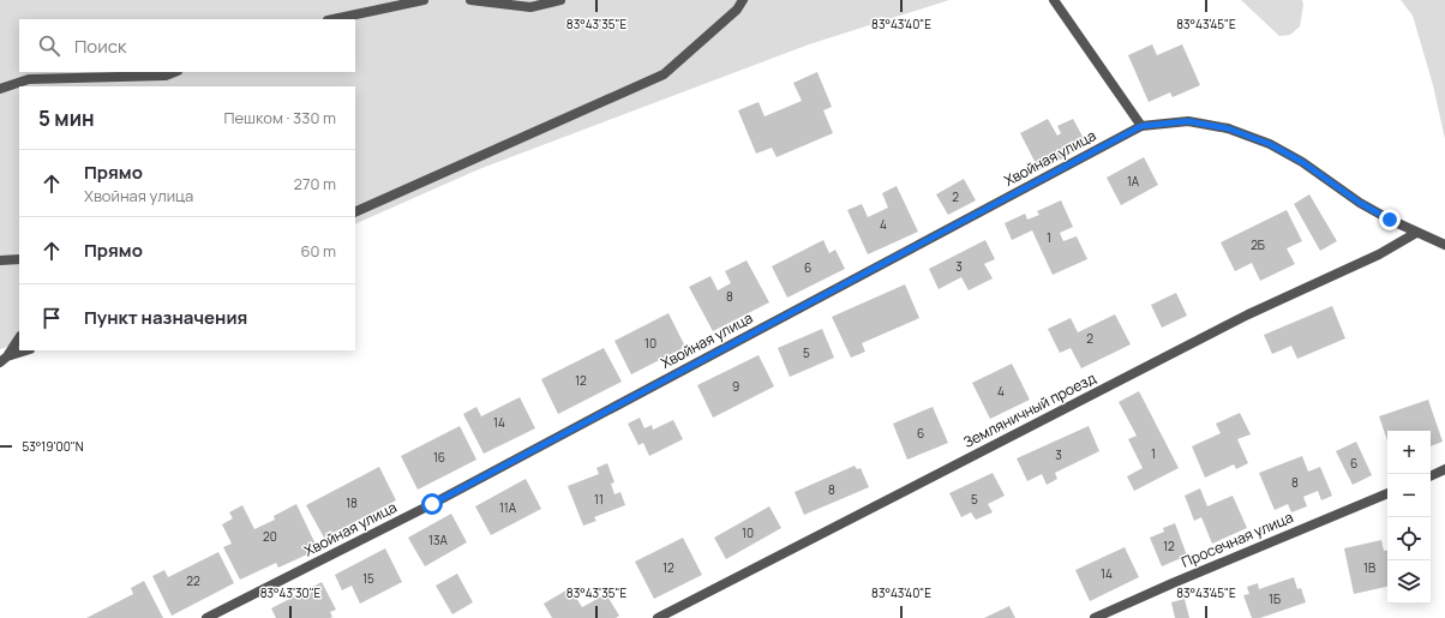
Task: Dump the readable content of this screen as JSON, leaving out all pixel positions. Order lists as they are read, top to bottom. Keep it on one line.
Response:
{"streets":{"street":["Хвойная улица","Земляничный проезд","Просечная улица"]},"crossings":[["Хвойная улица","Земляничный проезд"]],"house_numbers":["1А","2","4","1","2Б","3","6","8","2","10","5","12","9","4","14","6","1","3","16","6","8","8","11","5","18","11А","10","20","13А","12","12","1В","14","15","22","1Б"],"page":{"search":"Поиск","heading":["5 мин","Пешком · 330 m"],"list":[["Прямо","Хвойная улица","270 m"],["Прямо","60 m"],"Пункт назначения"],"map_buttons":["+","−"]},"coordinates":["83°43'35\"E","83°43'40\"E","83°43'45\"E","53°19'00\"N","83°43'30\"E"]}
